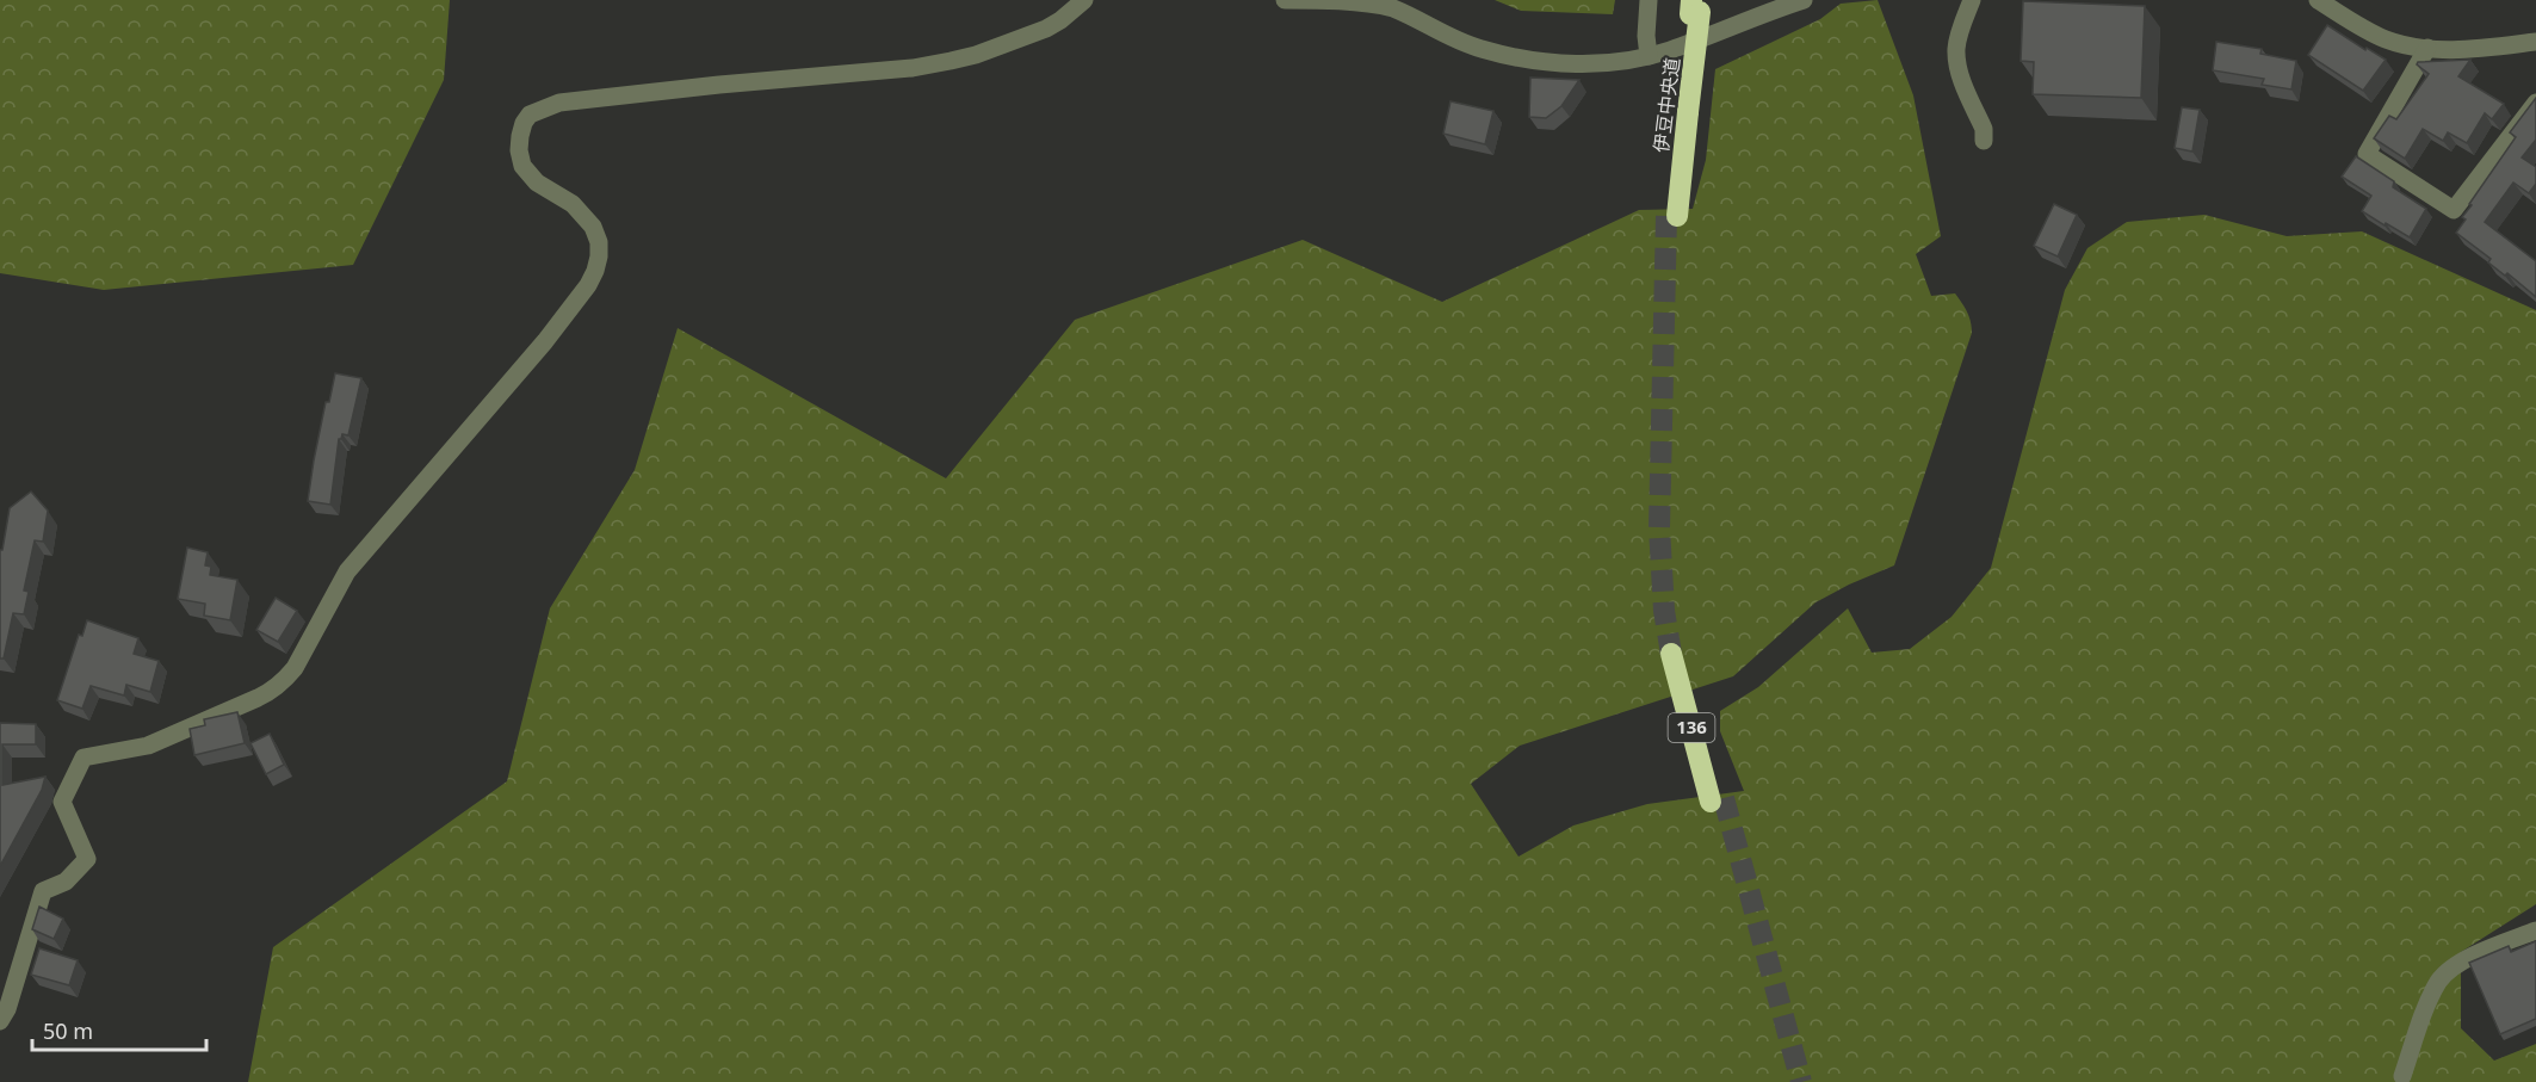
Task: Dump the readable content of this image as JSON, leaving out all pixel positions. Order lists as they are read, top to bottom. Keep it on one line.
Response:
{"streets":{"highway":["伊豆中央道","136"]},"scale_bar":"50 m"}
